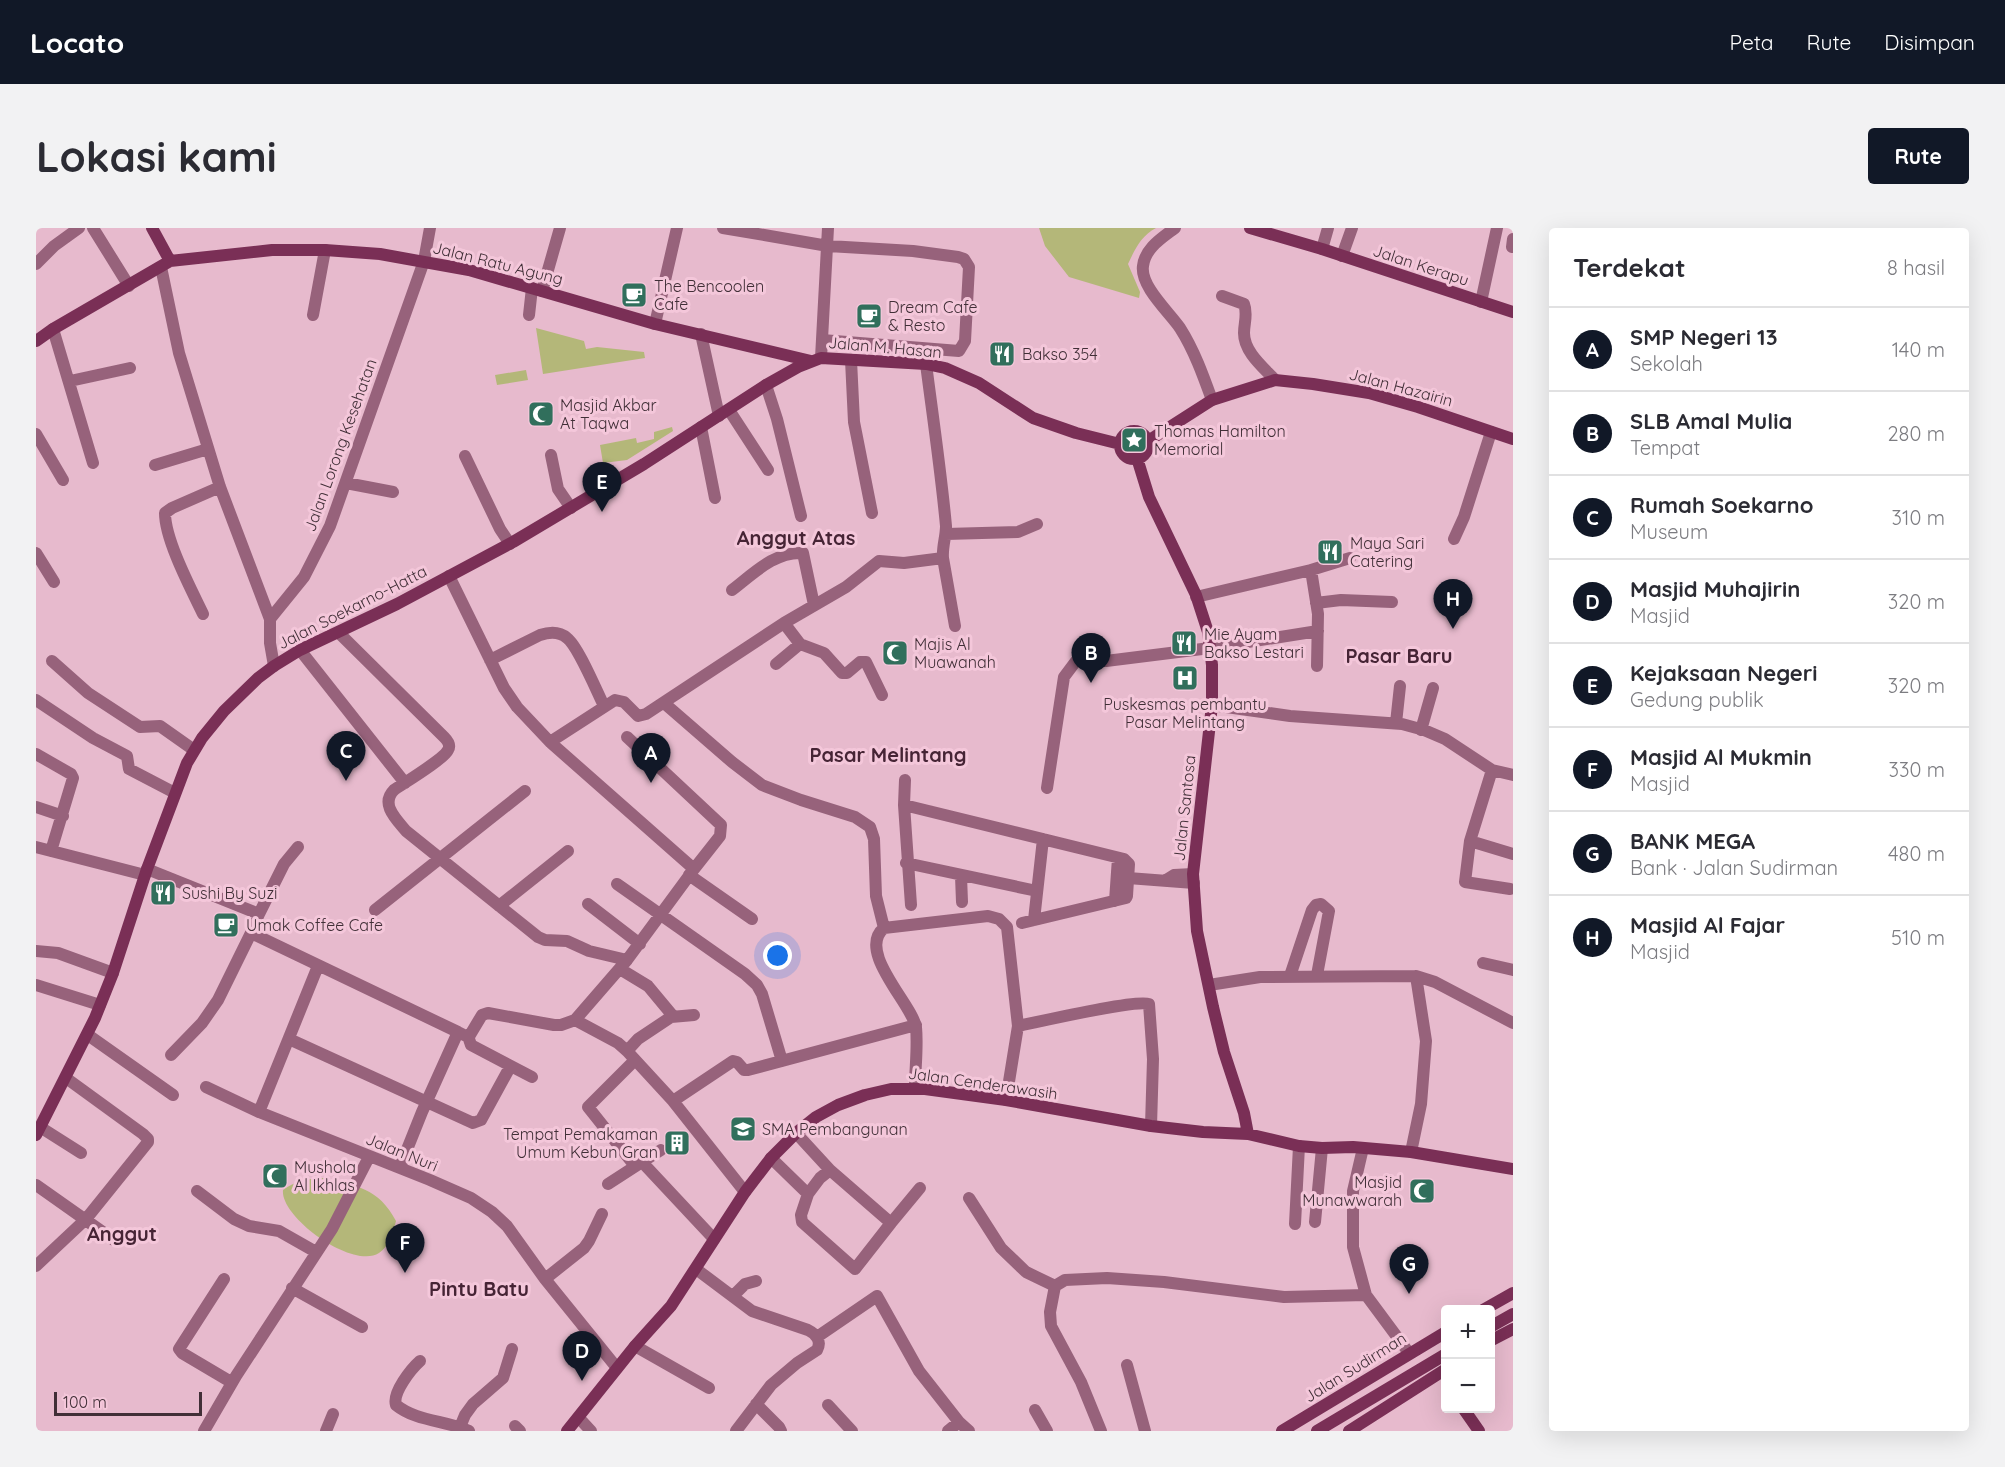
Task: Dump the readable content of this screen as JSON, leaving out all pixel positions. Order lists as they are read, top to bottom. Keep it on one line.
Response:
{"streets":{"street":["Jalan Ratu Agung","Jalan Kerapu","Jalan M. Hasan","Jalan Hazairin","Jalan Lorong Kesehatan","Jalan Soekarno-Hatta","Jalan Santosa","Jalan Cenderawasih","Jalan Nuri","Jalan Sudirman"]},"crossings":[["Jalan Ratu Agung","Jalan M. Hasan"],["Jalan Ratu Agung","Jalan Lorong Kesehatan"],["Jalan Ratu Agung","Jalan Soekarno-Hatta"],["Jalan M. Hasan","Jalan Hazairin"],["Jalan M. Hasan","Jalan Soekarno-Hatta"],["Jalan M. Hasan","Jalan Santosa"],["Jalan Hazairin","Jalan Santosa"],["Jalan Santosa","Jalan Cenderawasih"],["Jalan Cenderawasih","Jalan Nuri"]],"districts":["Anggut Atas","Pasar Baru","Pasar Melintang","Anggut","Pintu Batu"],"places":{"cafe":["The Bencoolen Cafe","Dream Cafe & Resto","Umak Coffee Cafe"],"restaurant":["Bakso 354","Maya Sari Catering","Mie Ayam Bakso Lestari","Sushi By Suzi"],"mosque":["Masjid Akbar At Taqwa","Majis Al Muawanah","Mushola Al Ikhlas","Masjid Munawwarah"],"place":["Thomas Hamilton Memorial"],"hospital":["Puskesmas pembantu Pasar Melintang"],"school or university":["SMA Pembangunan"],"building":["Tempat Pemakaman Umum Kebun Gran"]},"scale_bar":"100 m","page":{"header":"Locato","nav":["Peta","Rute","Disimpan"],"buttons":"Rute","title":"Lokasi kami","heading":["Terdekat","8 hasil"],"list":[{"mark":"A","name":"SMP Negeri 13","note":"Sekolah","value":"140 m"},{"mark":"B","name":"SLB Amal Mulia","note":"Tempat","value":"280 m"},{"mark":"C","name":"Rumah Soekarno","note":"Museum","value":"310 m"},{"mark":"D","name":"Masjid Muhajirin","note":"Masjid","value":"320 m"},{"mark":"E","name":"Kejaksaan Negeri","note":"Gedung publik","value":"320 m"},{"mark":"F","name":"Masjid Al Mukmin","note":"Masjid","value":"330 m"},{"mark":"G","name":"BANK MEGA","note":"Bank · Jalan Sudirman","value":"480 m"},{"mark":"H","name":"Masjid Al Fajar","note":"Masjid","value":"510 m"}],"pins":["E","H","B","C","A","F","G","D"],"map_buttons":["+","−"],"scale":"100 m"}}
